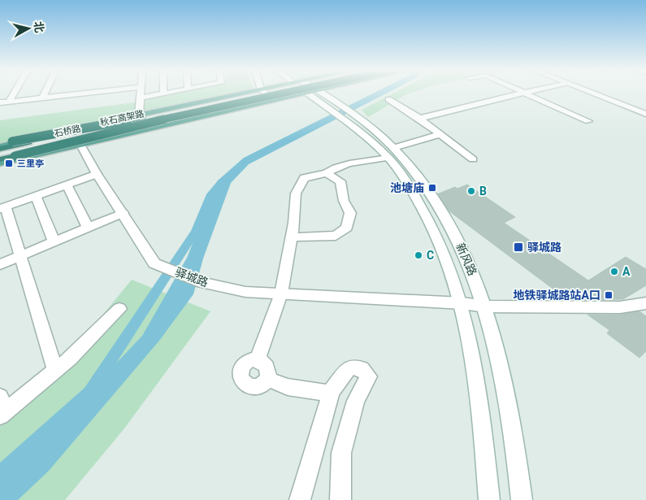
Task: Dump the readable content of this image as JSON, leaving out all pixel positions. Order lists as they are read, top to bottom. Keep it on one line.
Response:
{"streets":{"highway":["秋石高架路"],"main road":["石桥路"],"street":["新风路","驿城路"]},"crossings":[["石桥路","驿城路"],["新风路","驿城路"]],"places":{"transit":["三里亭","池塘庙","驿城路","地铁驿城路站A口"],"other":["B","C","A"]},"north":"right"}
